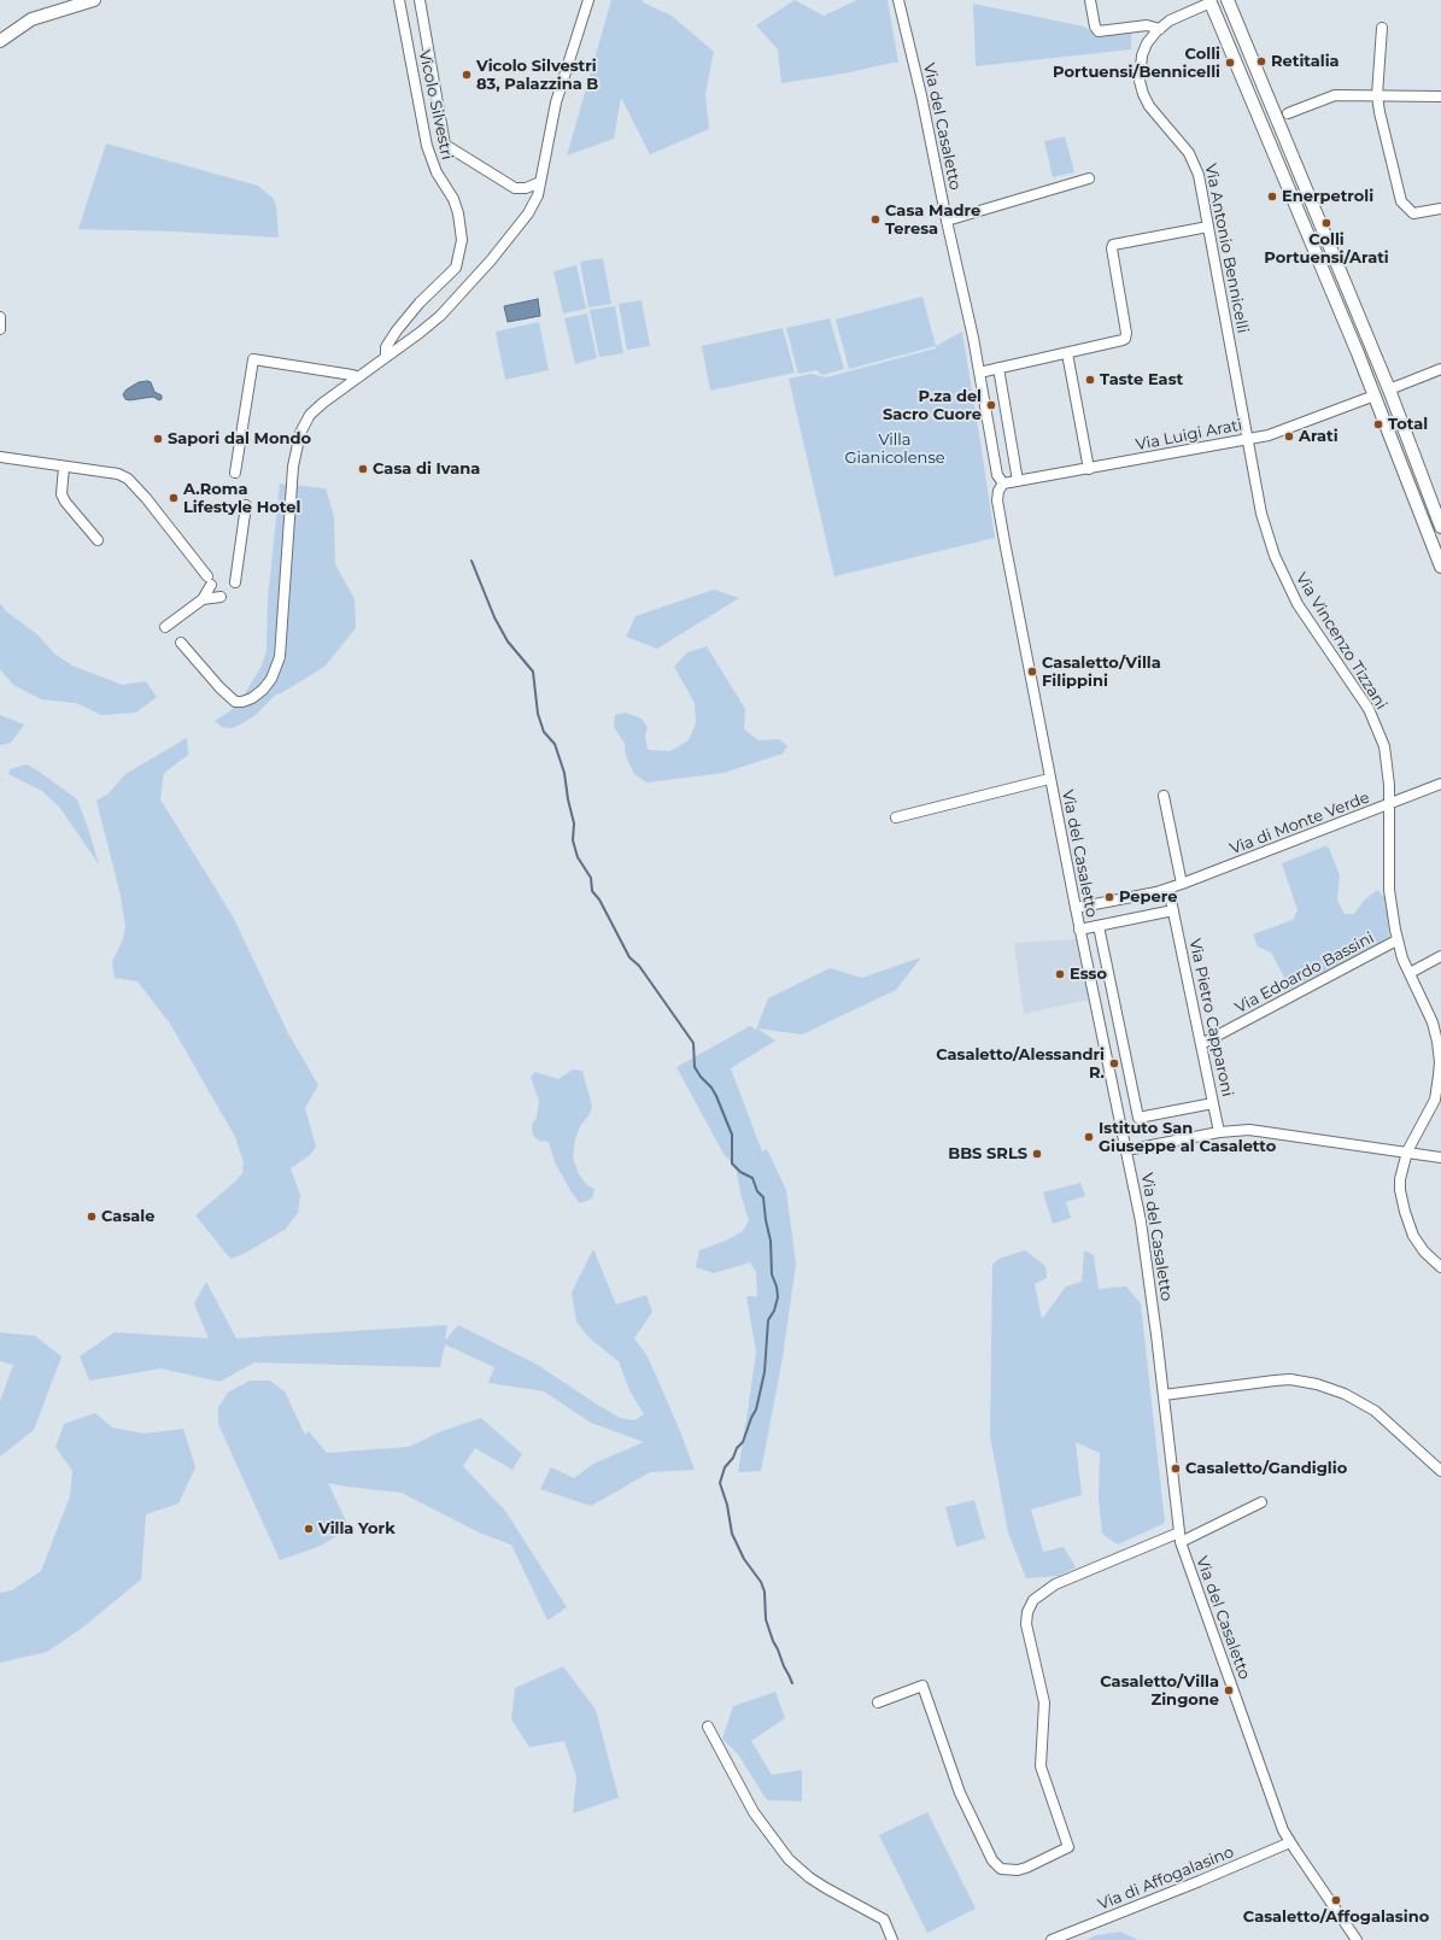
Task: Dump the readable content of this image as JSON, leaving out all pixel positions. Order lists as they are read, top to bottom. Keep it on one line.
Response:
{"streets":{"street":["Vicolo Silvestri","Via del Casaletto","Via Antonio Bennicelli","Via Luigi Arati","Via Vincenzo Tizzani","Via di Monte Verde","Via Edoardo Bassini","Via Pietro Capparoni","Via di Affogalasino"]},"crossings":[["Via del Casaletto","Via Luigi Arati"],["Via del Casaletto","Via di Monte Verde"],["Via del Casaletto","Via di Affogalasino"],["Via Antonio Bennicelli","Via Luigi Arati"],["Via Antonio Bennicelli","Via Vincenzo Tizzani"],["Via Luigi Arati","Via Vincenzo Tizzani"],["Via Vincenzo Tizzani","Via di Monte Verde"],["Via Vincenzo Tizzani","Via Edoardo Bassini"],["Via di Monte Verde","Via Pietro Capparoni"],["Via Edoardo Bassini","Via Pietro Capparoni"]],"parks":["Villa Gianicolense"],"places":["Retitalia","Colli Portuensi/Bennicelli","Vicolo Silvestri 83, Palazzina B","Enerpetroli","Casa Madre Teresa","Colli Portuensi/Arati","Taste East","P.za del Sacro Cuore","Total","Arati","Sapori dal Mondo","Casa di Ivana","A.Roma Lifestyle Hotel","Casaletto/Villa Filippini","Pepere","Esso","Casaletto/Alessandri R.","Istituto San Giuseppe al Casaletto","BBS SRLS","Casale","Casaletto/Gandiglio","Villa York","Casaletto/Villa Zingone","Casaletto/Affogalasino"]}
